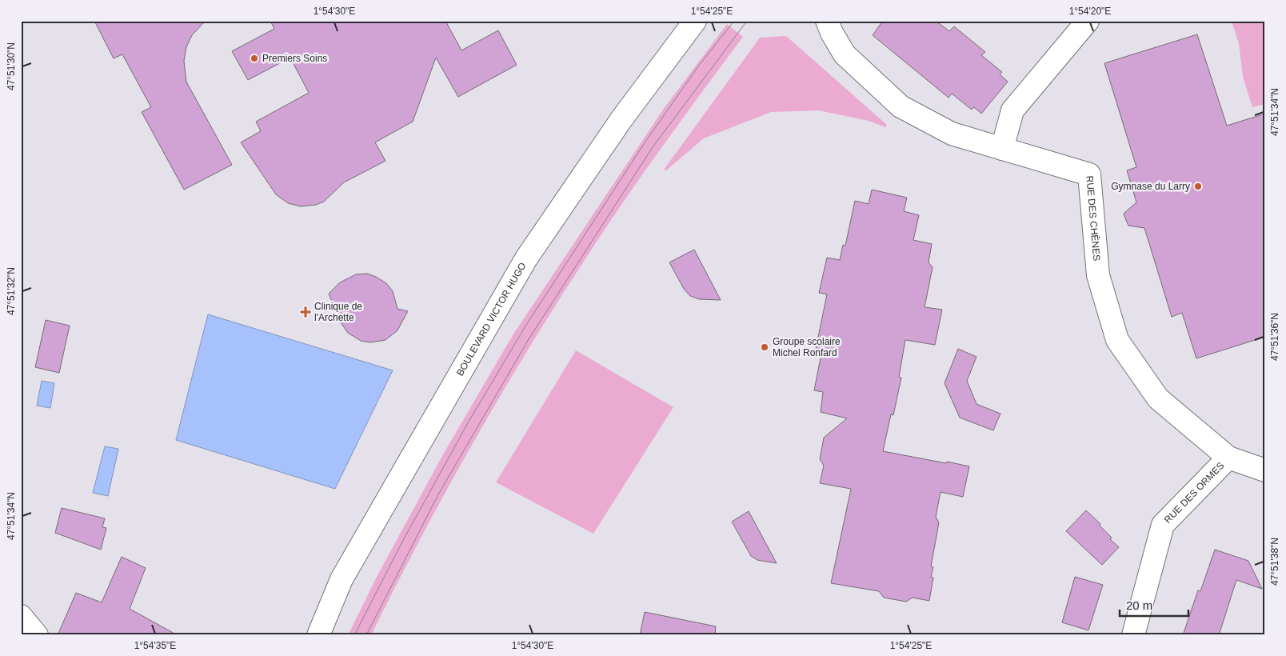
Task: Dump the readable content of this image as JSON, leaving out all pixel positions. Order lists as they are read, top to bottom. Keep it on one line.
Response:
{"streets":{"street":["RUE DES CHÊNES","BOULEVARD VICTOR HUGO","RUE DES ORMES"]},"crossings":[["RUE DES CHÊNES","RUE DES ORMES"]],"places":{"other":["Premiers Soins","Gymnase du Larry","Groupe scolaire Michel Ronfard"],"health":["Clinique de l'Archette"]},"scale_bar":"20 m","coordinates":["1°54'30\"E","1°54'25\"E","1°54'20\"E","47°51'30\"N","47°51'34\"N","47°51'32\"N","47°51'36\"N","47°51'38\"N","1°54'35\"E"]}
